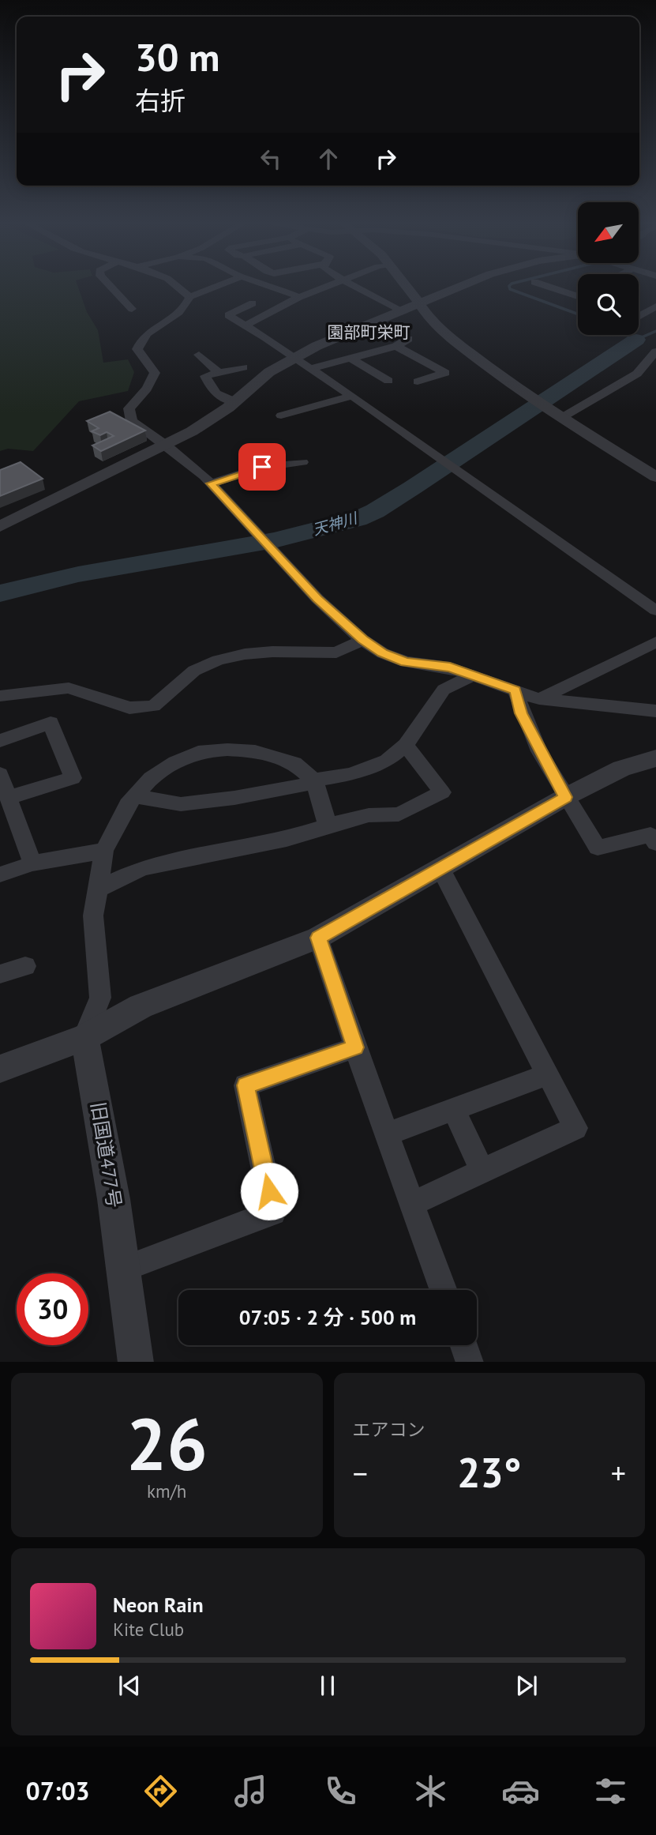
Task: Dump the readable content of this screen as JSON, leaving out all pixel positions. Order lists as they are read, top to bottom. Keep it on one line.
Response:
{"streets":{"street":["旧国道477号"]},"districts":["園部町栄町"],"water":["天神川"],"north":"bottom left","page":{"turn":["30 m","右折"],"limit":"30","trip":"07:05 · 2 分 · 500 m","tile":[["26","km/h"],"エアコン"],"heat":["−","23°","+"],"song":["Neon Rain","Kite Club"],"tabs":"07:03"}}
